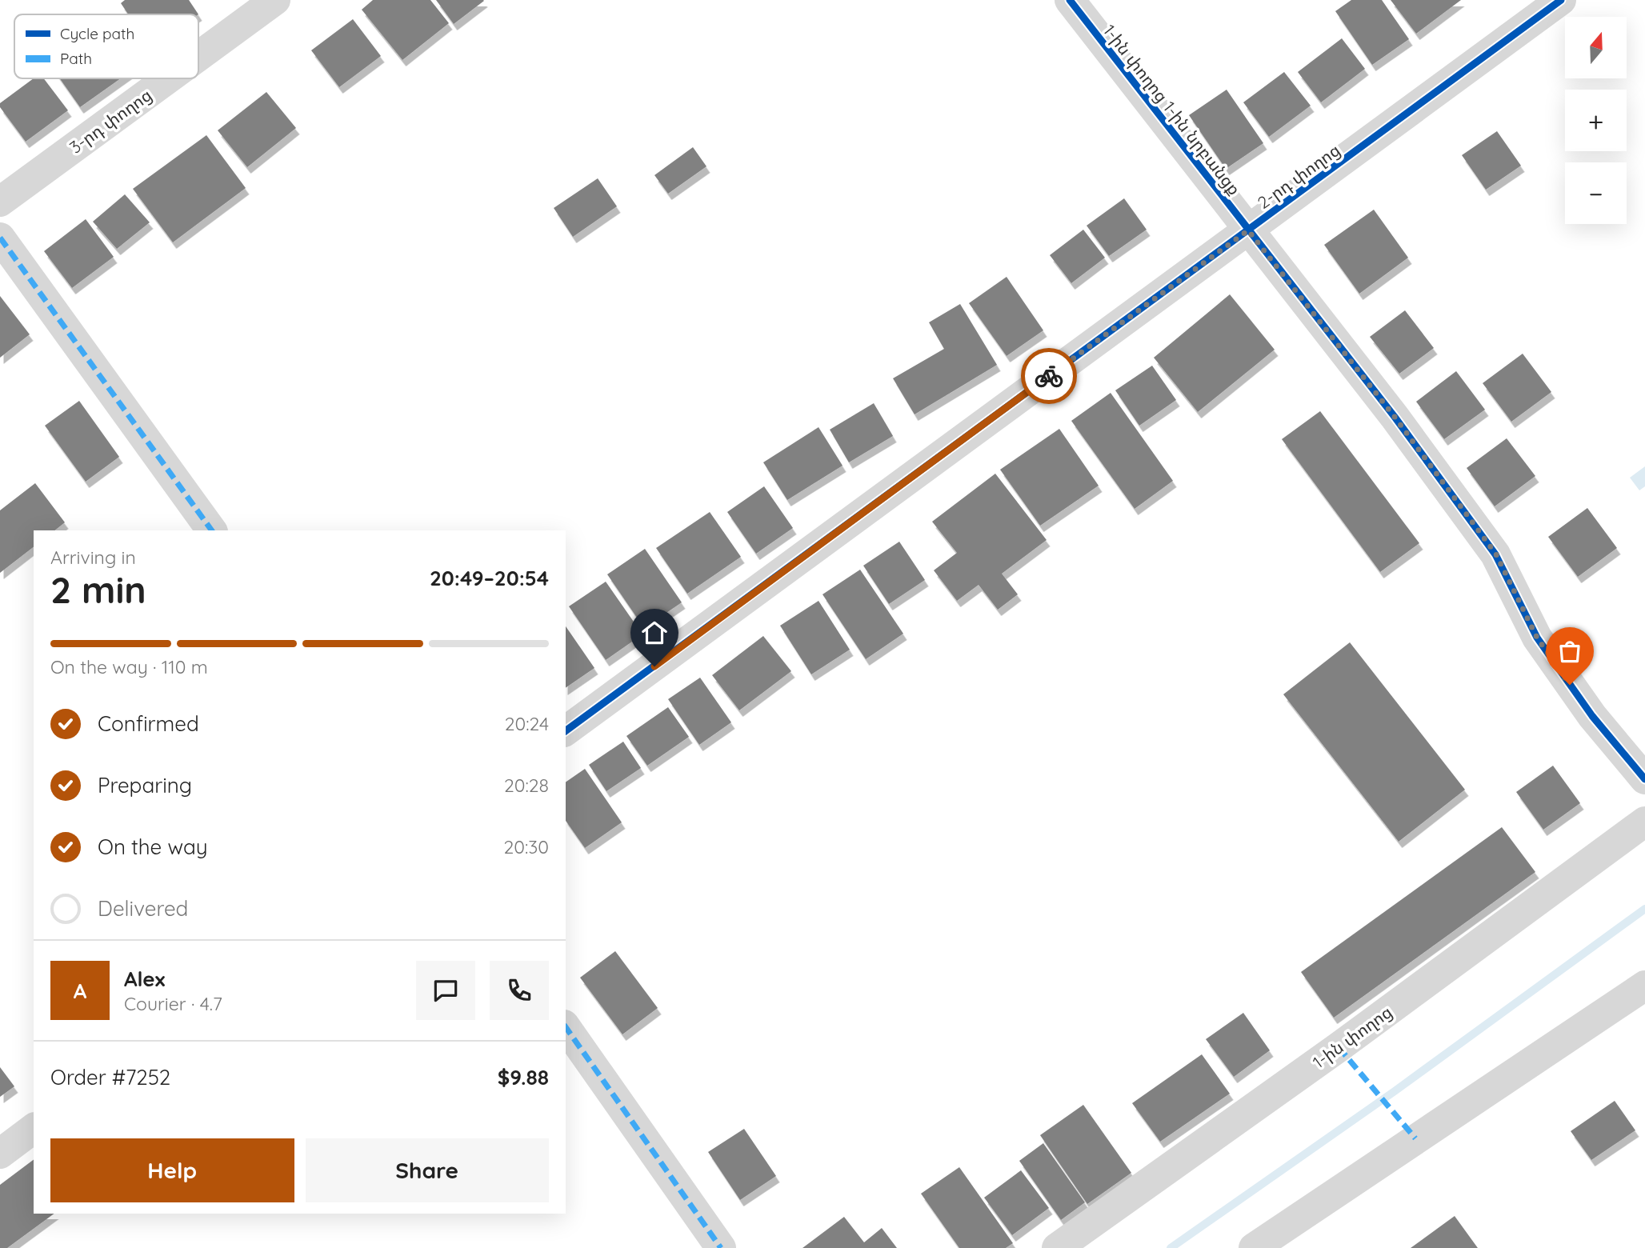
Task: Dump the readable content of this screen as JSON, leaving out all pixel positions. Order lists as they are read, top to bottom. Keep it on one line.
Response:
{"streets":{"street":["1-ին փողոց 1-ին նրբանցք","3-րդ փողոց","2-րդ փողոց","1-ին փողոց"]},"crossings":[["1-ին փողոց 1-ին նրբանցք","2-րդ փողոց"]],"legend":["Cycle path","Path"],"north":"top","page":{"map_buttons":["+","−"],"heading":["2 min","Arriving in","20:49–20:54"],"panel":["Alex","Courier · 4.7","Order #7252","$9.88"],"bar":"On the way · 110 m","list":[["Confirmed","20:24"],["Preparing","20:28"],["On the way","20:30"],"Delivered"],"round":"A","buttons":["Help","Share"]}}
